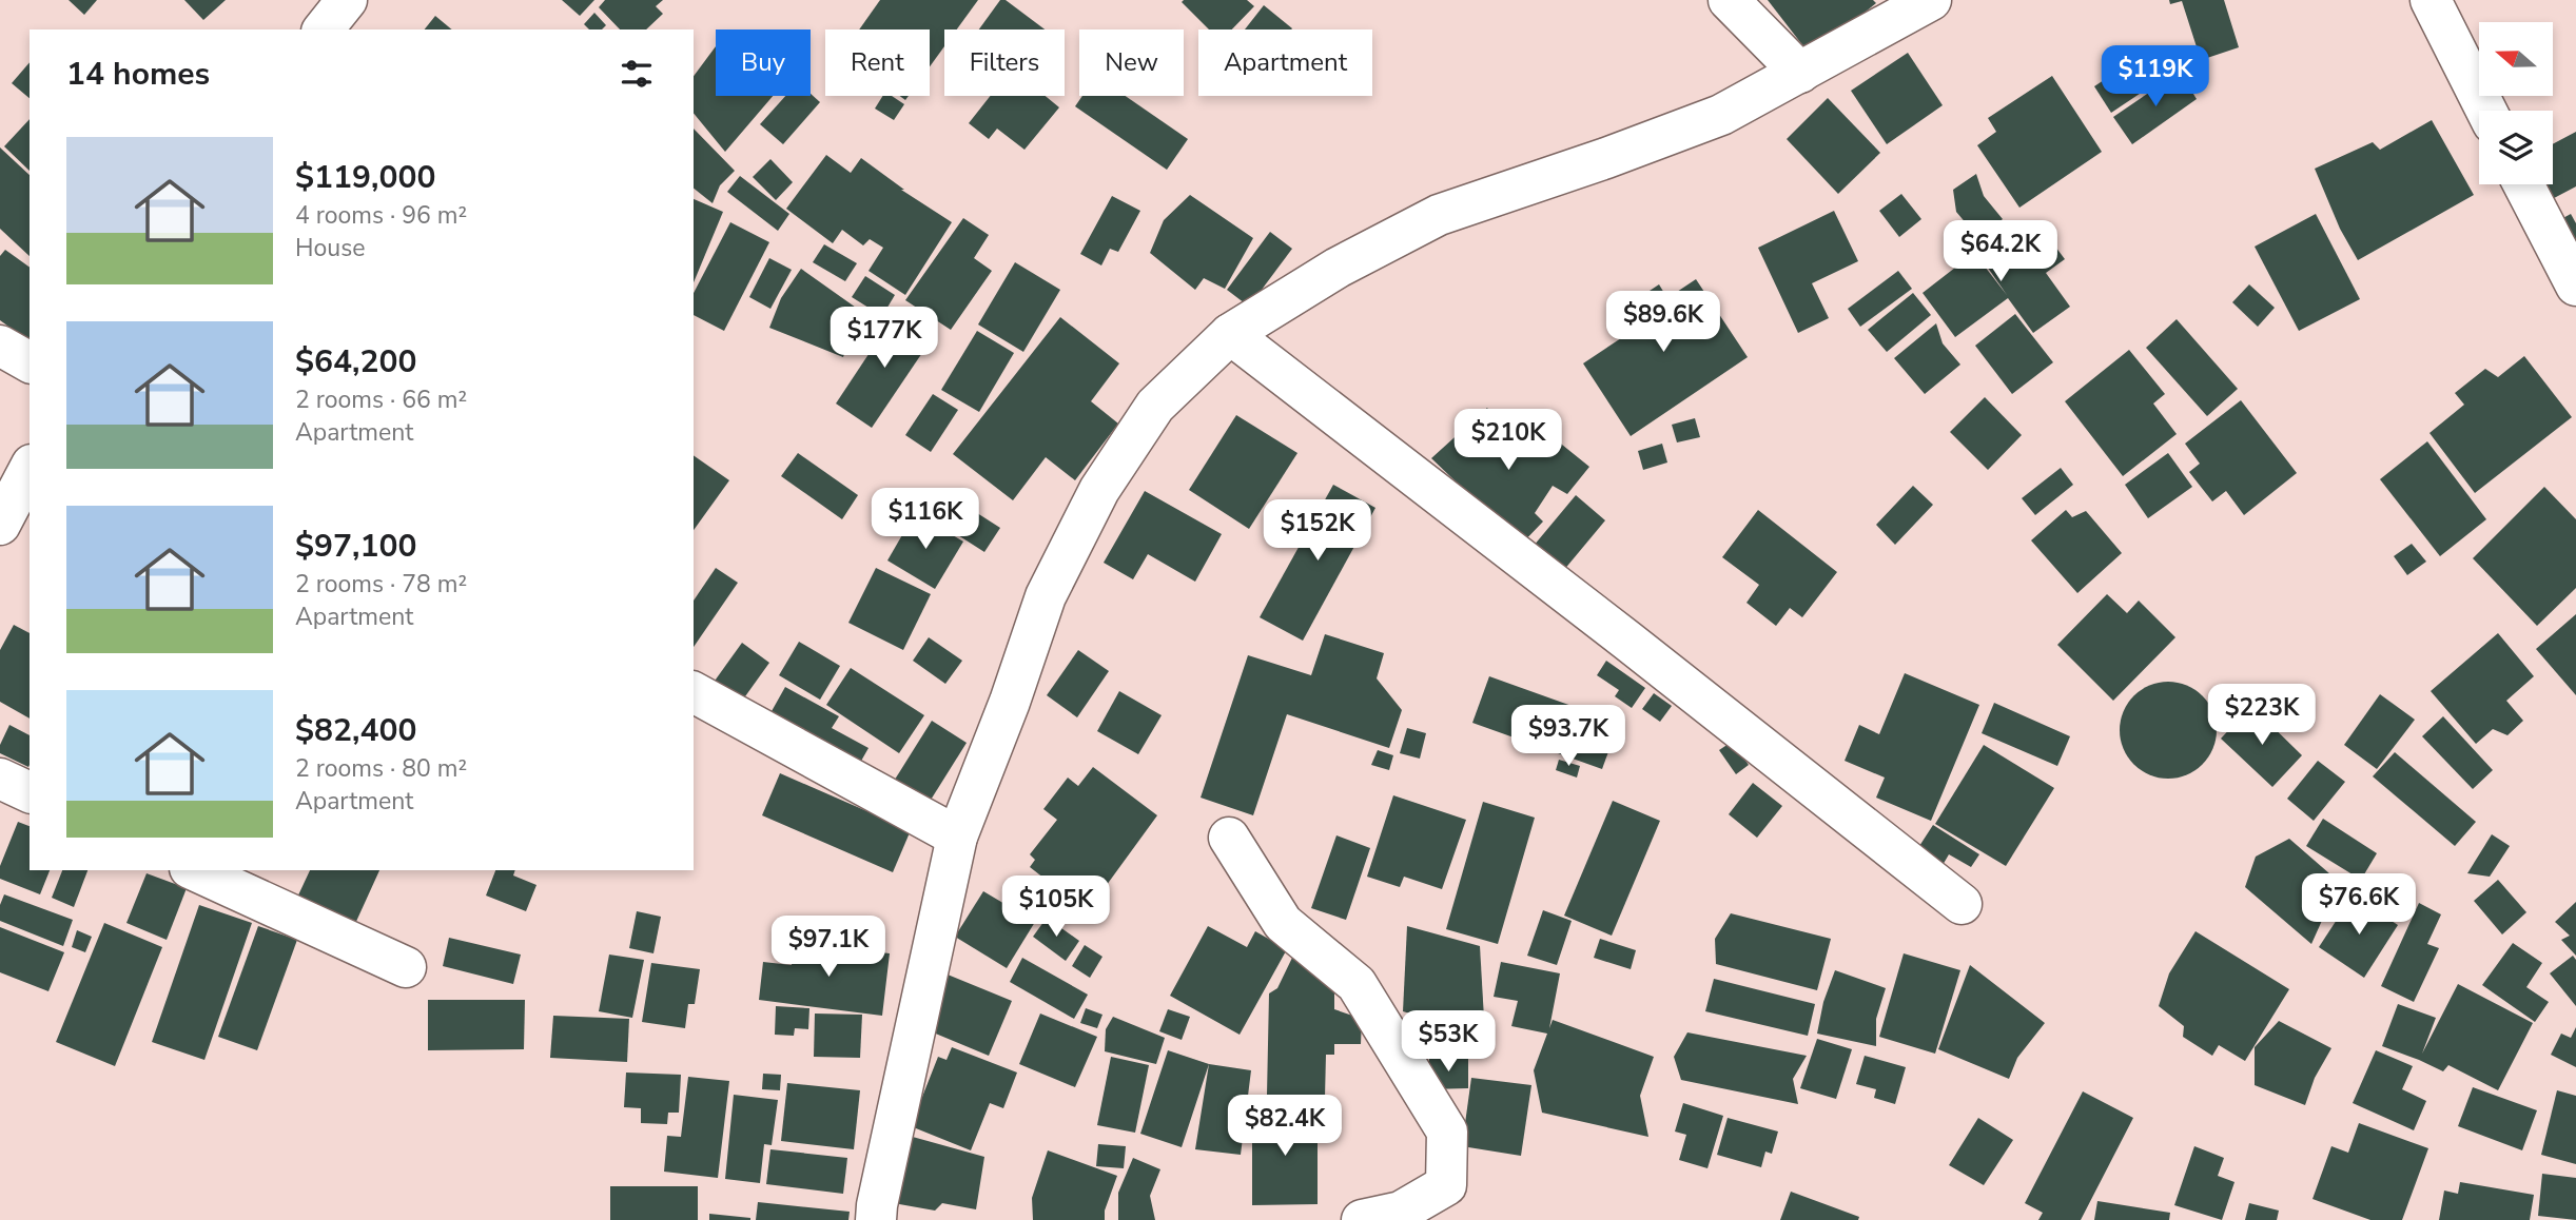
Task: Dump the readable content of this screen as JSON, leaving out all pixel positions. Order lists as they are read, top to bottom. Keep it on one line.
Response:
{"north":"left","page":{"chip":["Buy","Rent","Filters","New","Apartment"],"heading":"14 homes","price":["$119K","$64.2K","$89.6K","$177K","$210K","$116K","$152K","$223K","$93.7K","$76.6K","$105K","$97.1K","$53K","$82.4K"],"list":[{"name":"$119,000","note":"4 rooms · 96 m² · House"},{"name":"$64,200","note":"2 rooms · 66 m² · Apartment"},{"name":"$97,100","note":"2 rooms · 78 m² · Apartment"},{"name":"$82,400","note":"2 rooms · 80 m² · Apartment"}]}}
